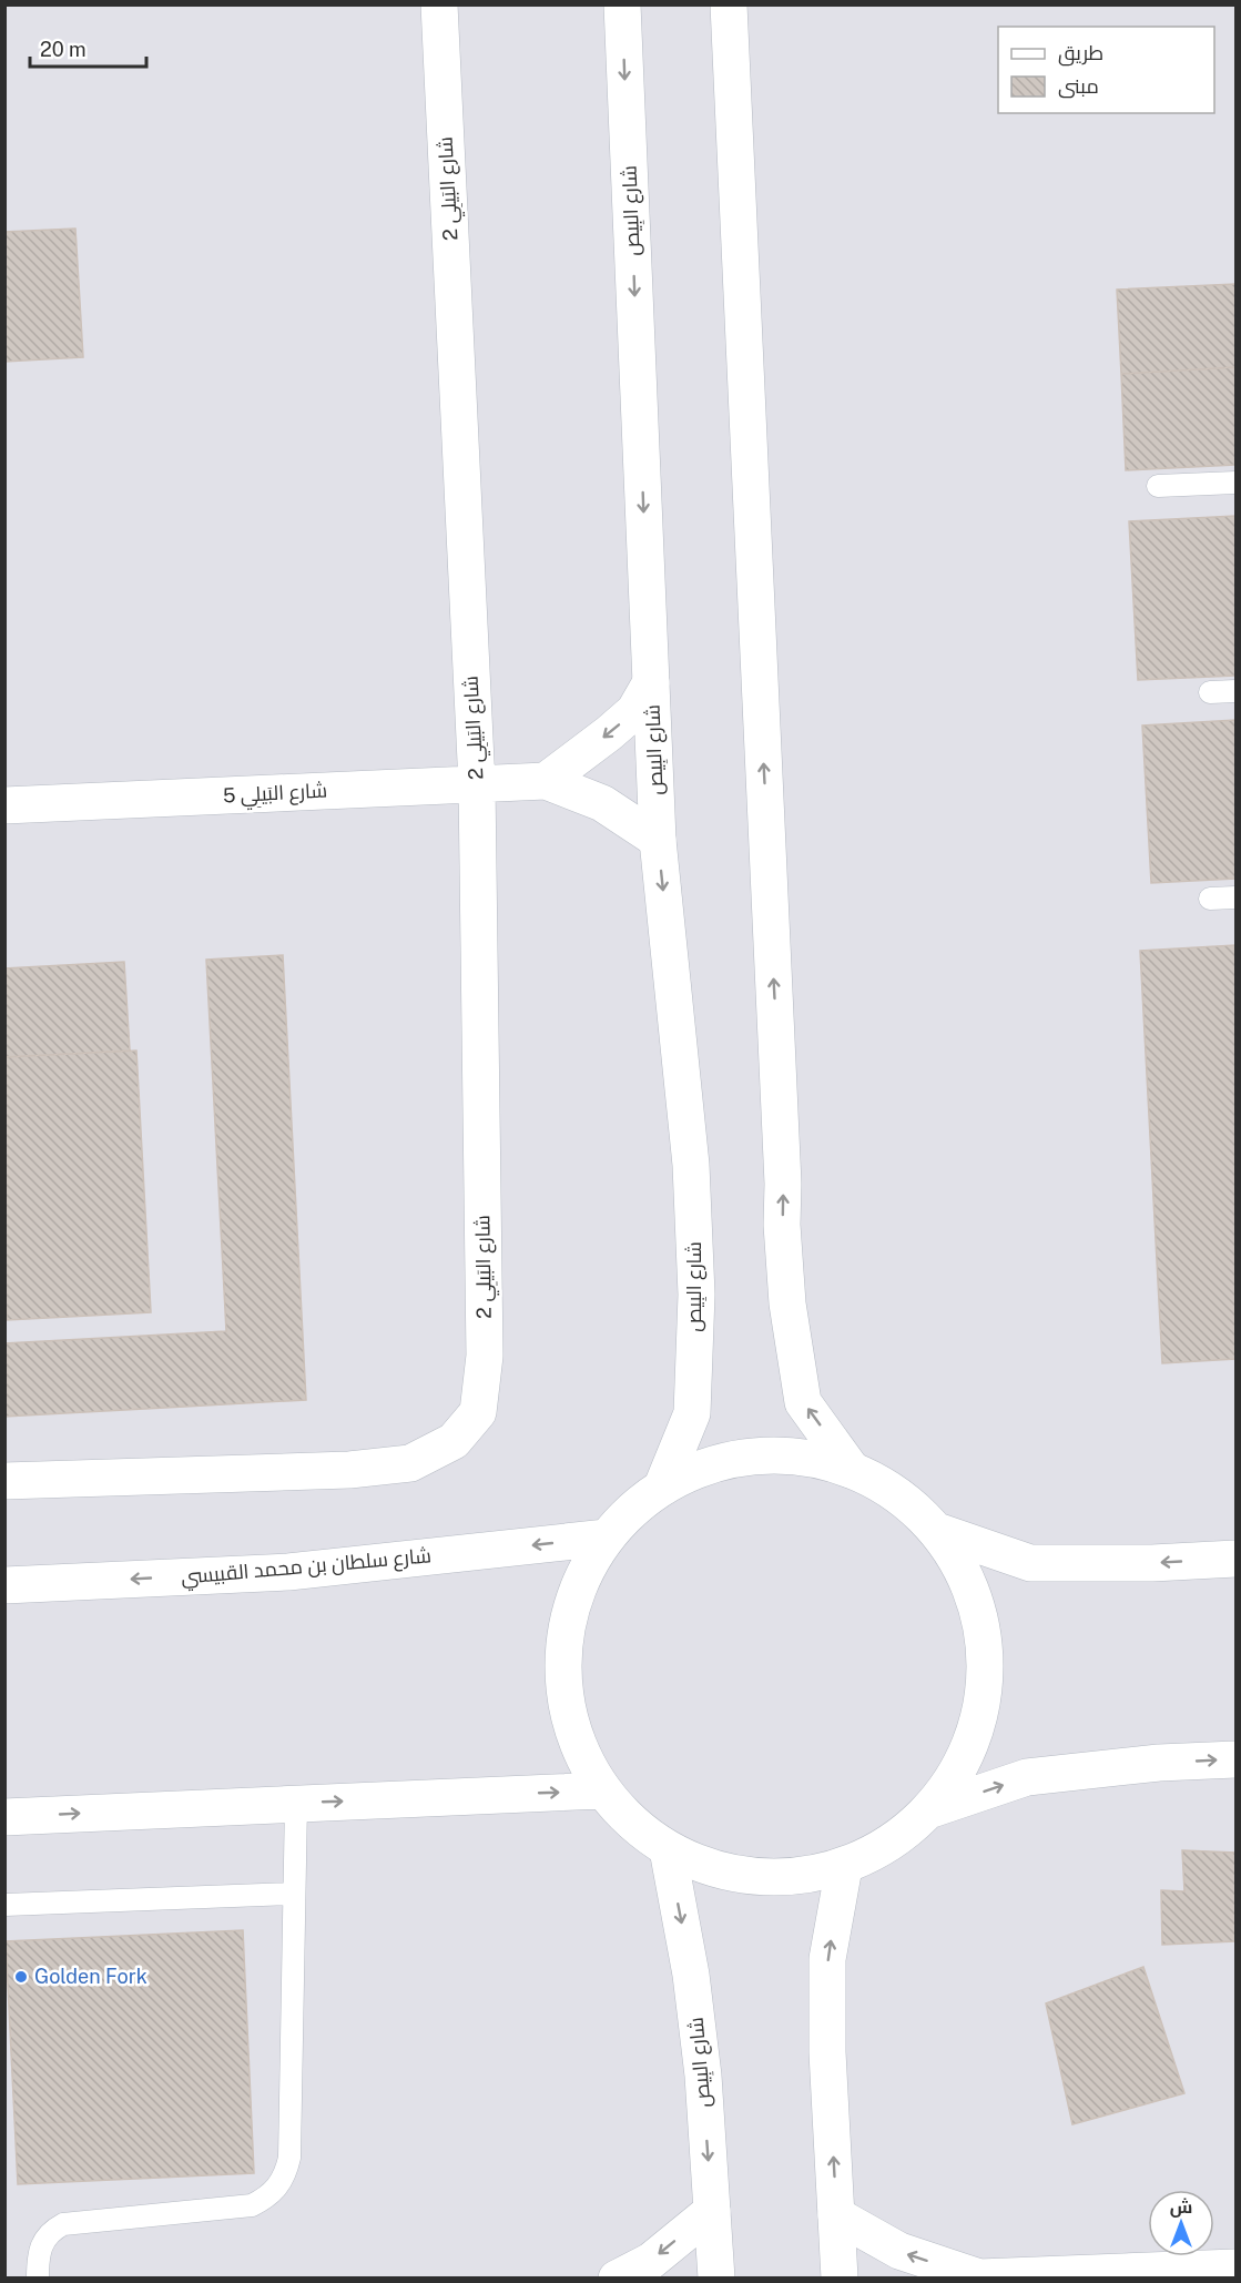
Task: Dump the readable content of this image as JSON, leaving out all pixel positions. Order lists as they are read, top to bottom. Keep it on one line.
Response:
{"streets":{"street":["شارع البَيلِي 2","شارع البِيص","شارع البَيلِي 5","شارع سلطان بن محمد القبيسي"]},"crossings":[["شارع البَيلِي 2","شارع البَيلِي 5"],["شارع البِيص","شارع البَيلِي 5"]],"places":["Golden Fork"],"legend":["طريق","مبنى"],"scale_bar":"20 m","north":"top"}
